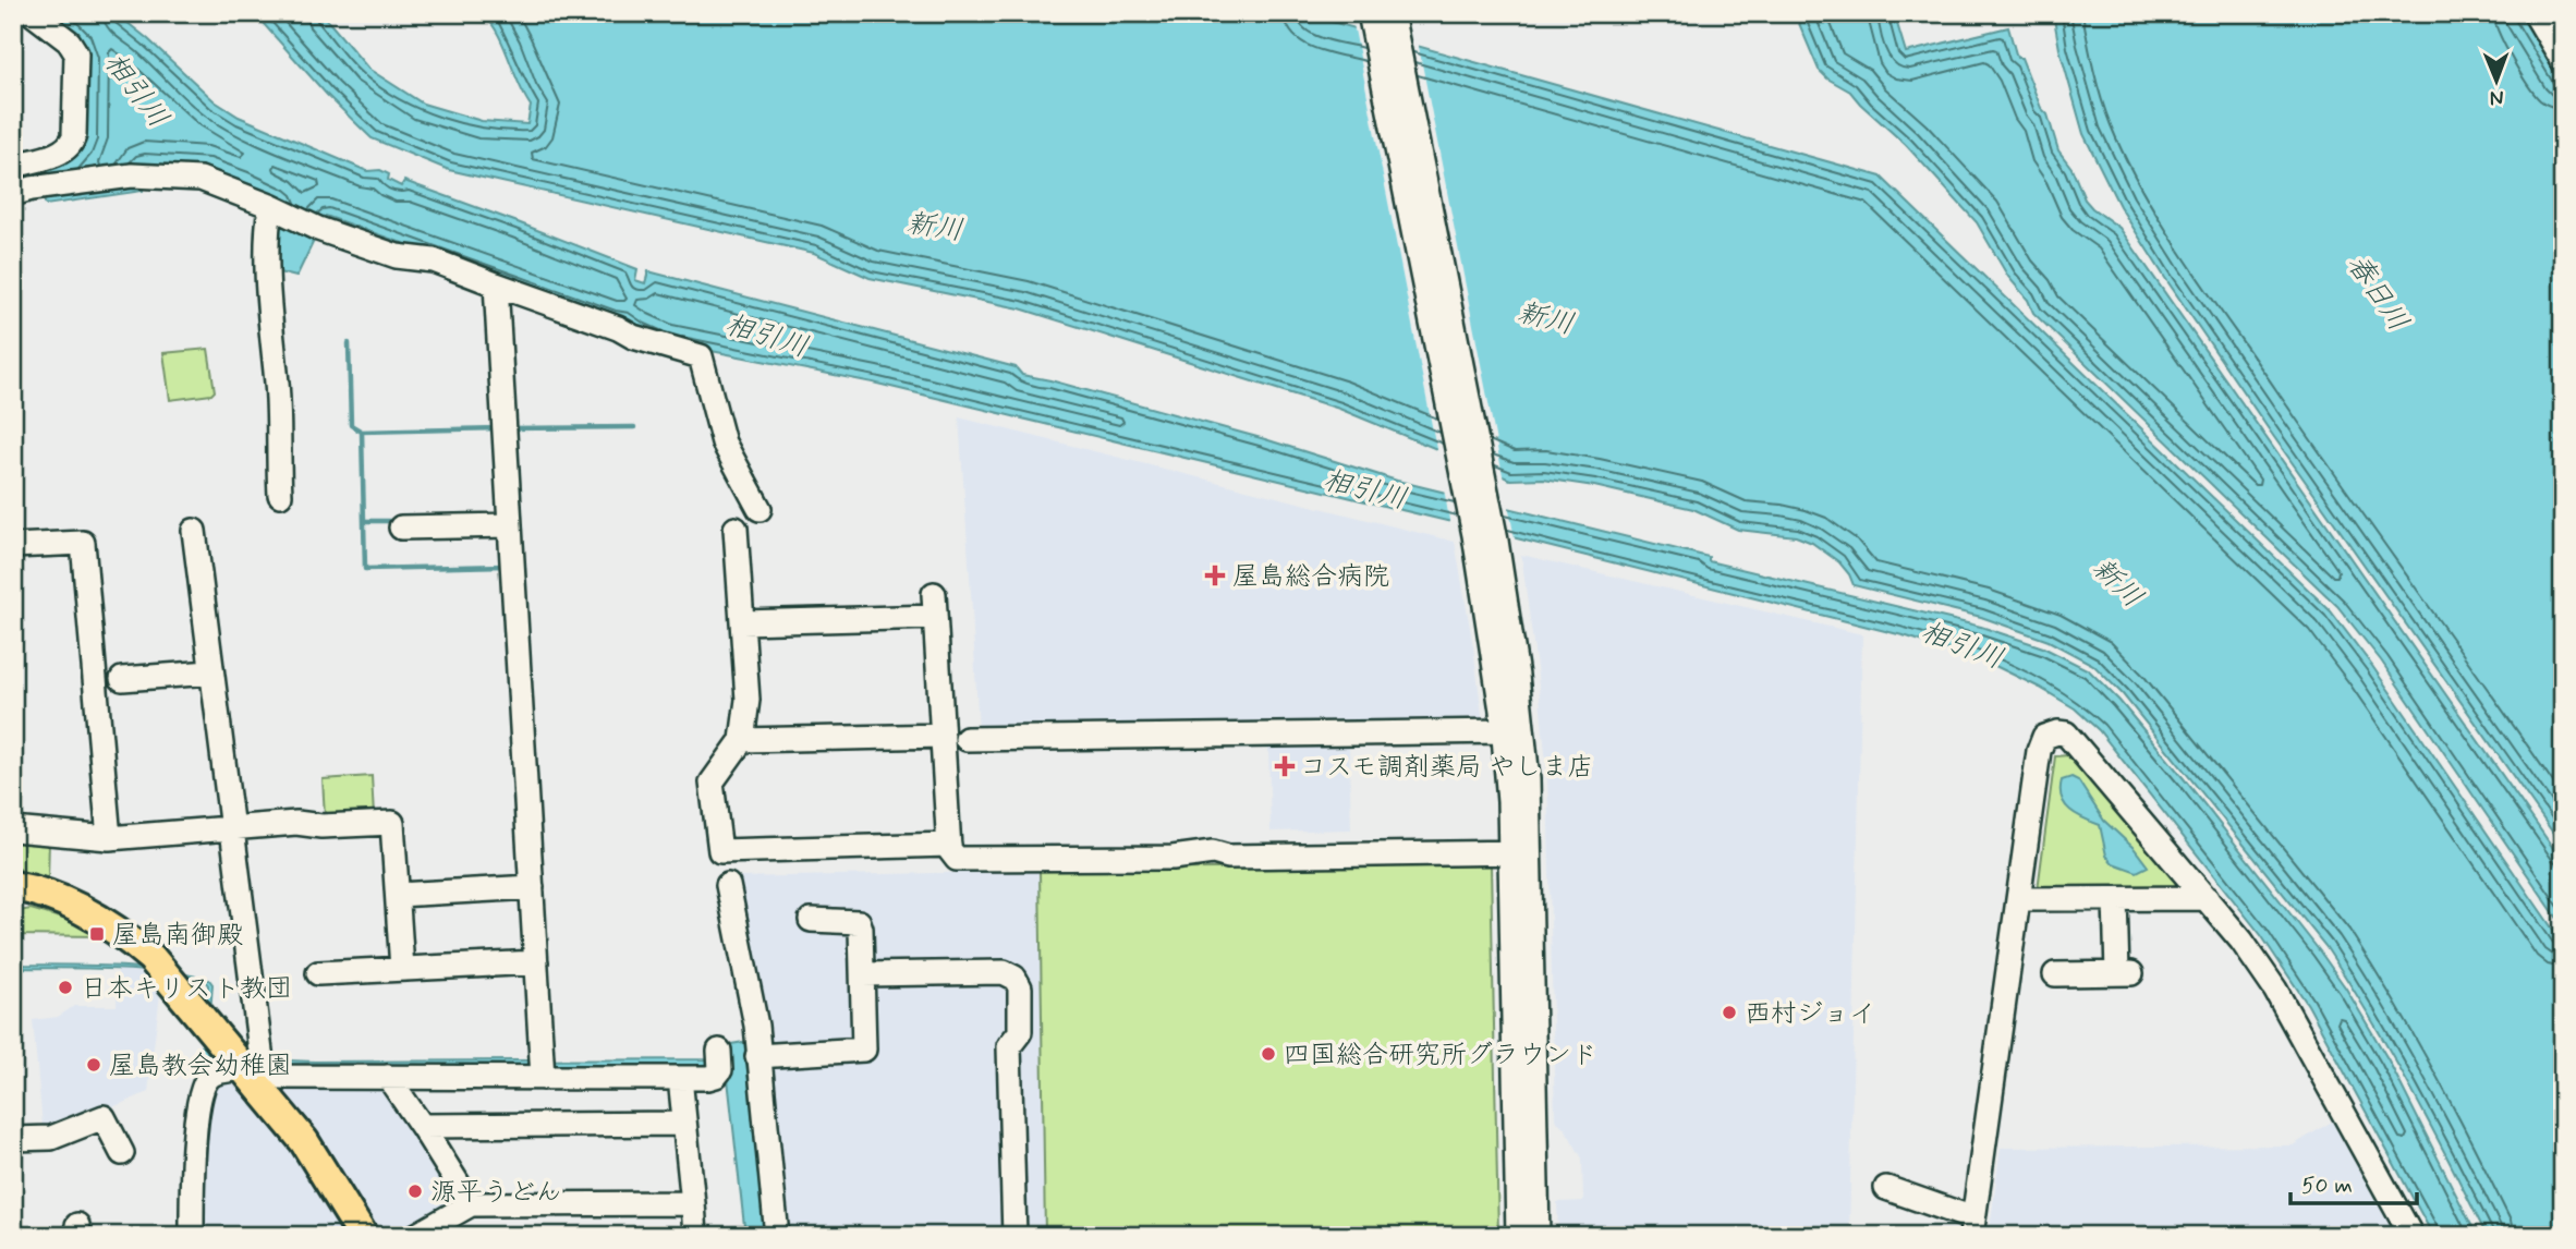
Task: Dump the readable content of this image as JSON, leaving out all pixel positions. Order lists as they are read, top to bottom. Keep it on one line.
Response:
{"water":["相引川","新川","春日川"],"places":{"health":["屋島総合病院","コスモ調剤薬局 やしま店"],"transit":["屋島南御殿"],"other":["日本キリスト教団","西村ジョイ","四国総合研究所グラウンド","屋島教会幼稚園","源平うどん"]},"scale_bar":"50 m","north":"bottom"}
